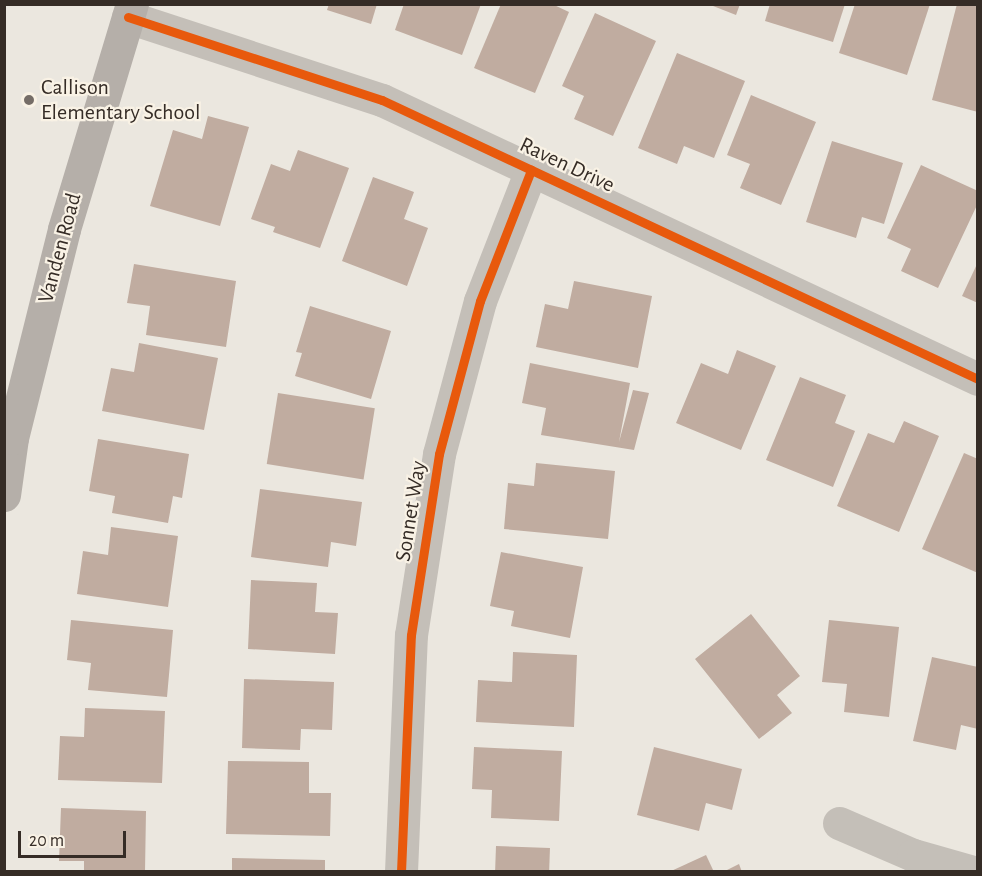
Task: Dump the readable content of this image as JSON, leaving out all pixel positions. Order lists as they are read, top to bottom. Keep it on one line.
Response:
{"streets":{"street":["Raven Drive","Vanden Road","Sonnet Way"]},"crossings":[["Raven Drive","Vanden Road"],["Raven Drive","Sonnet Way"]],"places":["Callison Elementary School"],"scale_bar":"20 m"}
